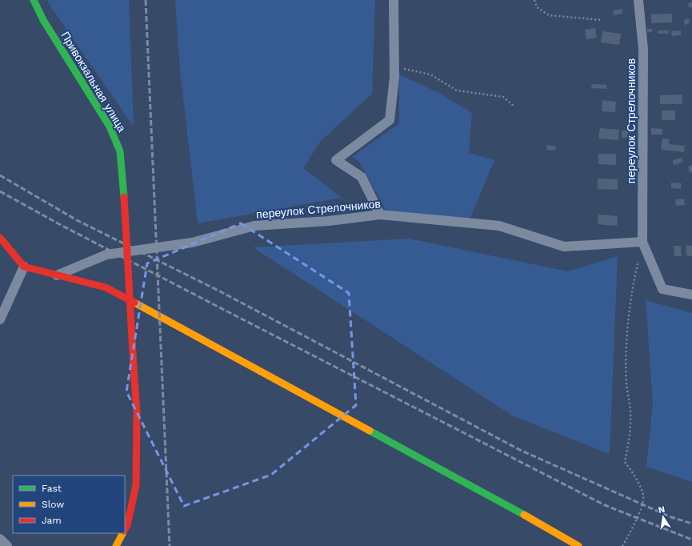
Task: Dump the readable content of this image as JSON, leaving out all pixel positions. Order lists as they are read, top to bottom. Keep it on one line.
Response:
{"streets":{"street":["Привокзальная улица","переулок Стрелочников"]},"legend":["Fast","Slow","Jam"],"north":"top"}
